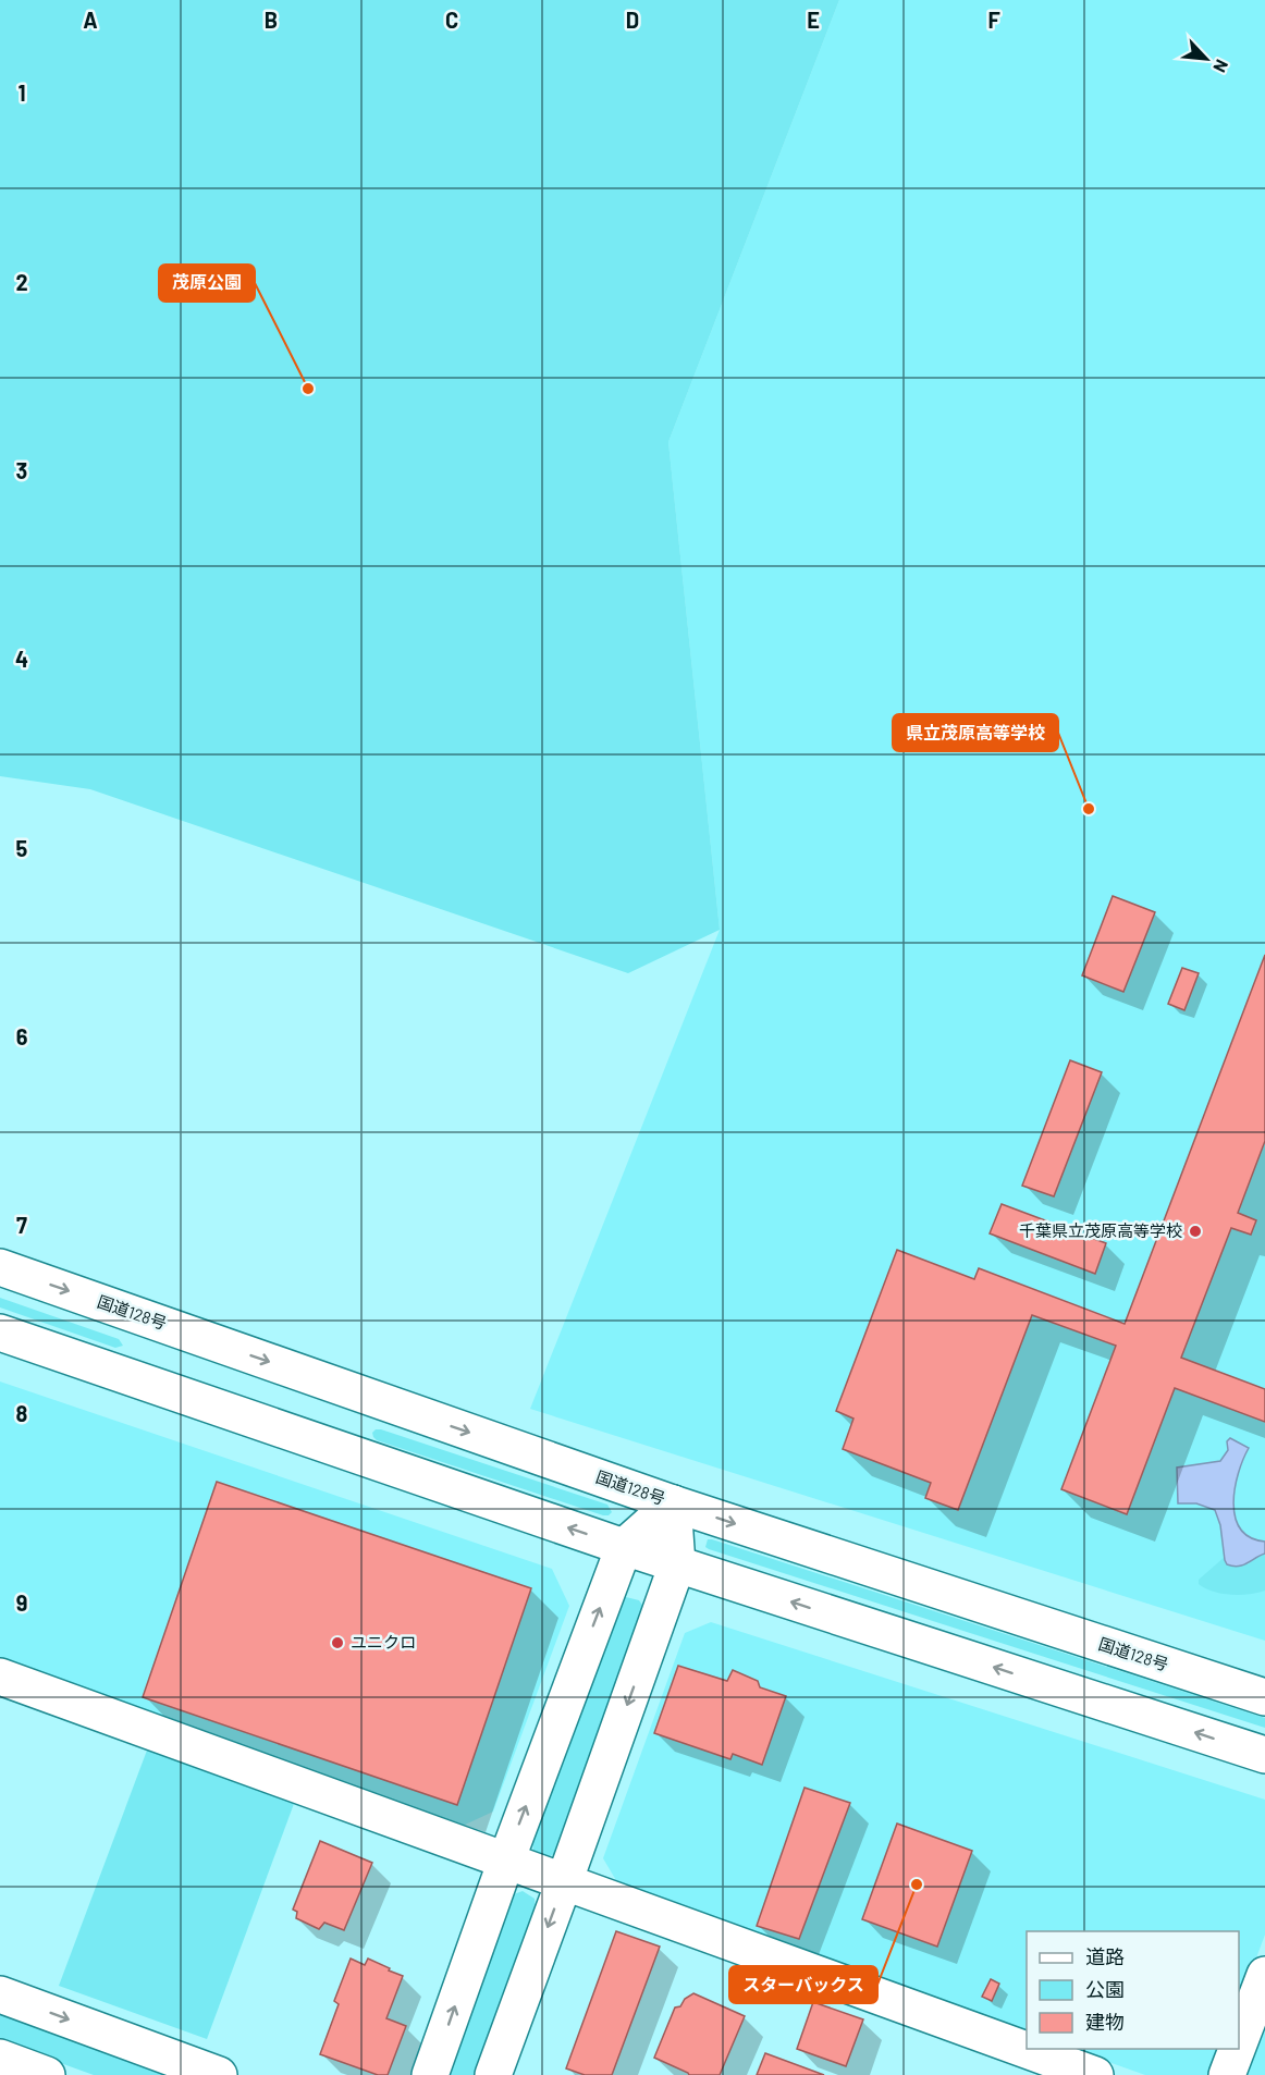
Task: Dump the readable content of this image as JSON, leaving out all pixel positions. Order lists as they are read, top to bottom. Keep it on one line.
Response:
{"streets":{"main road":["国道128号"]},"places":["茂原公園","県立茂原高等学校","千葉県立茂原高等学校","ユニクロ","スターバックス"],"legend":["道路","公園","建物"],"north":"bottom right","grid":{"columns":["A","B","C","D","E","F"],"rows":["1","2","3","4","5","6","7","8","9"]}}
